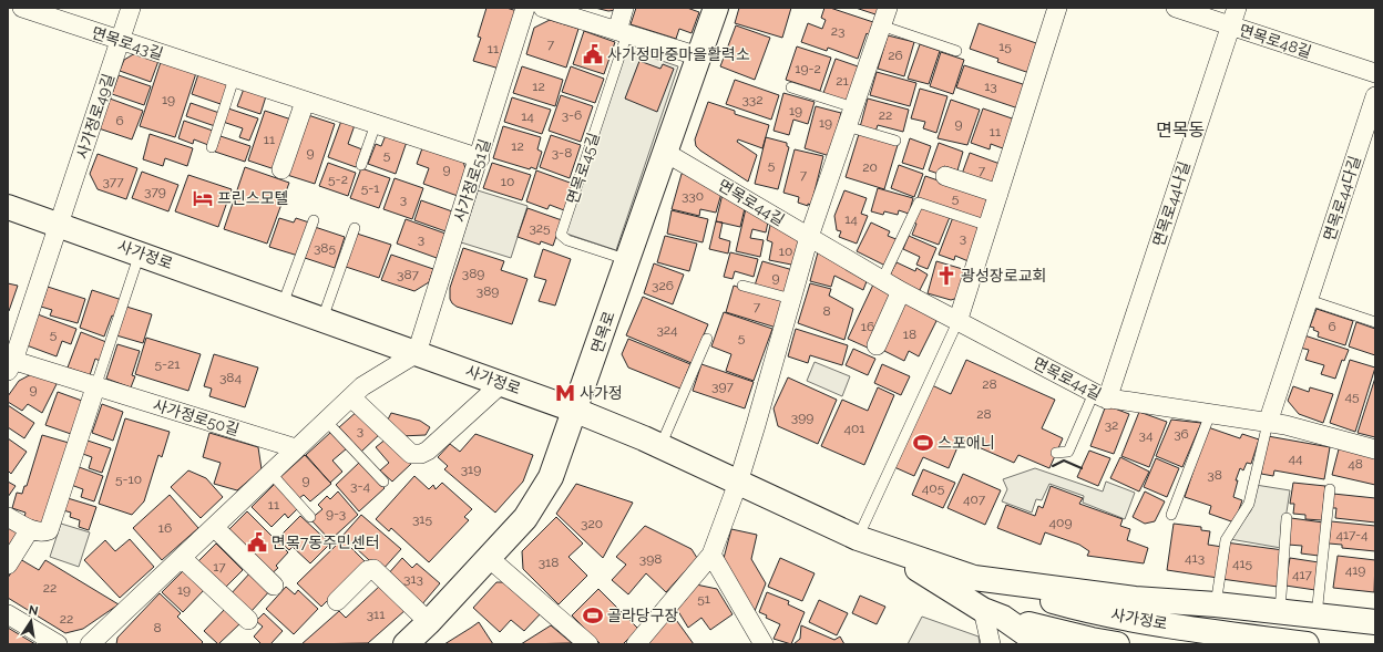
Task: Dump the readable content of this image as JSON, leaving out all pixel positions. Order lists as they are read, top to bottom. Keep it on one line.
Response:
{"streets":{"main road":["사가정로","면목로"],"street":["면목로48길","면목로43길","사가정로49길","면목로45길","사가정로51길","면목로44다길","면목로44길","면목로44나길","사가정로50길"]},"crossings":[["면목로48길","면목로44나길"],["면목로43길","사가정로49길"],["면목로43길","사가정로51길"],["사가정로49길","사가정로"],["사가정로49길","사가정로50길"],["면목로45길","면목로"],["사가정로51길","사가정로"],["면목로44다길","면목로44길"],["면목로44길","면목로44나길"],["면목로44길","면목로"],["사가정로","면목로"],["사가정로","사가정로50길"]],"districts":["면목동"],"places":{"public building":["사가정마중마을활력소","면목7동주민센터"],"hotel":["프린스모텔"],"church":["광성장로교회"],"metro station":["사가정"],"sports":["스포애니","골라당구장"]},"house_numbers":["23","7","15","11","26","19-2","21","12","13","19","332","19","3-6","22","14","6","19","9","11","11","12","9","3-8","5","5","20","9","7","7","5-2","377","10","5-1","379","330","5","3","14","325","3","3","385","10","389","387","9","326","389","7","8","16","6","324","5","18","5","5-21","384","28","397","9","45","28","399","32","401","3","36","34","44","48","319","38","5-10","9","3-4","405","407","11","9-3","315","409","320","16","417-4","413","398","318","415","17","419","417","313","22","19","51","311","22","8"],"north":"top"}
